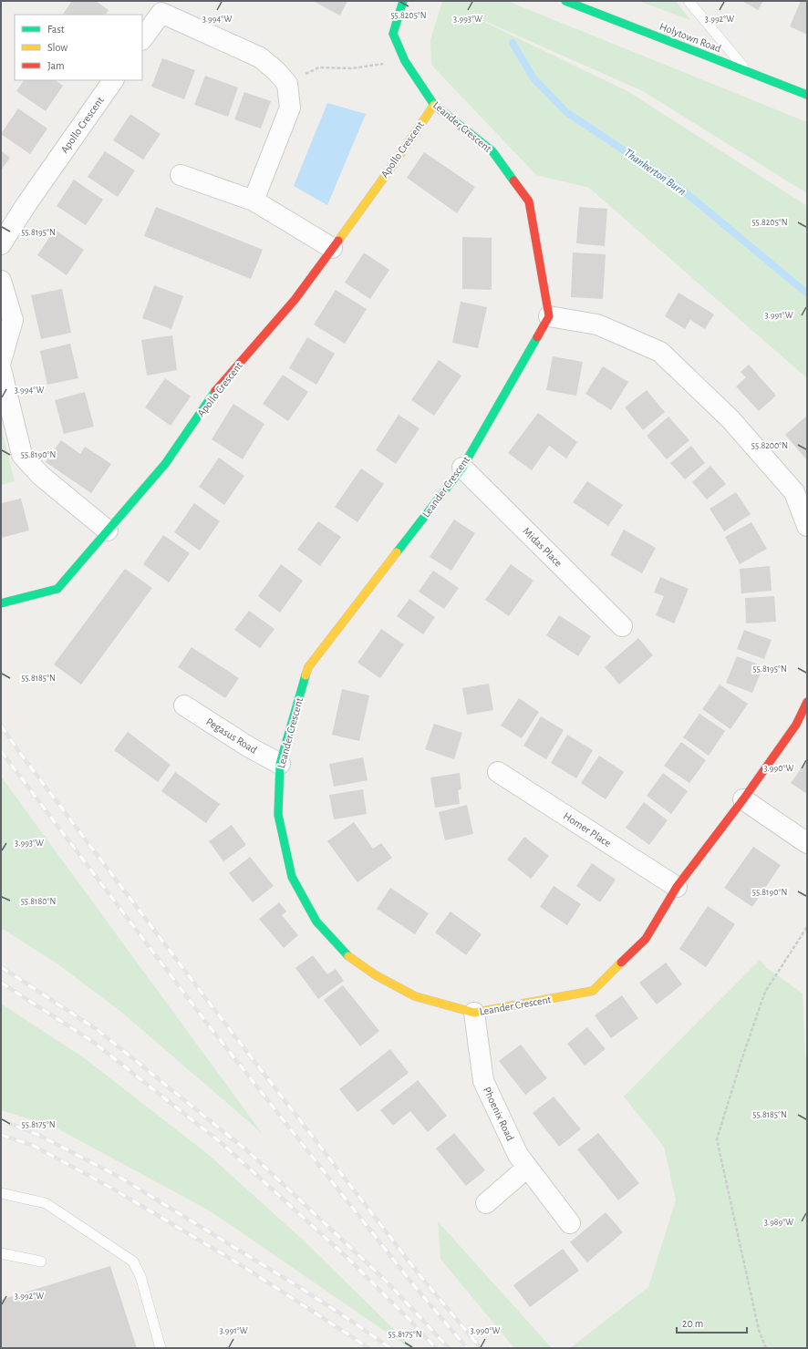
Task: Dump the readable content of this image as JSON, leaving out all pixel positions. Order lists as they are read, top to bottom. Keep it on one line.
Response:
{"streets":{"street":["Holytown Road","Apollo Crescent","Leander Crescent","Midas Place","Pegasus Road","Homer Place","Phoenix Road"]},"crossings":[["Apollo Crescent","Leander Crescent"],["Leander Crescent","Midas Place"],["Leander Crescent","Pegasus Road"],["Leander Crescent","Homer Place"],["Leander Crescent","Phoenix Road"]],"water":["Thankerton Burn"],"legend":["Fast","Slow","Jam"],"scale_bar":"20 m","coordinates":["55.8205°N","3.994°W","3.993°W","3.992°W","55.8195°N","3.991°W","55.8200°N","55.8190°N","55.8185°N","3.990°W","55.8180°N","55.8175°N","3.989°W"]}
